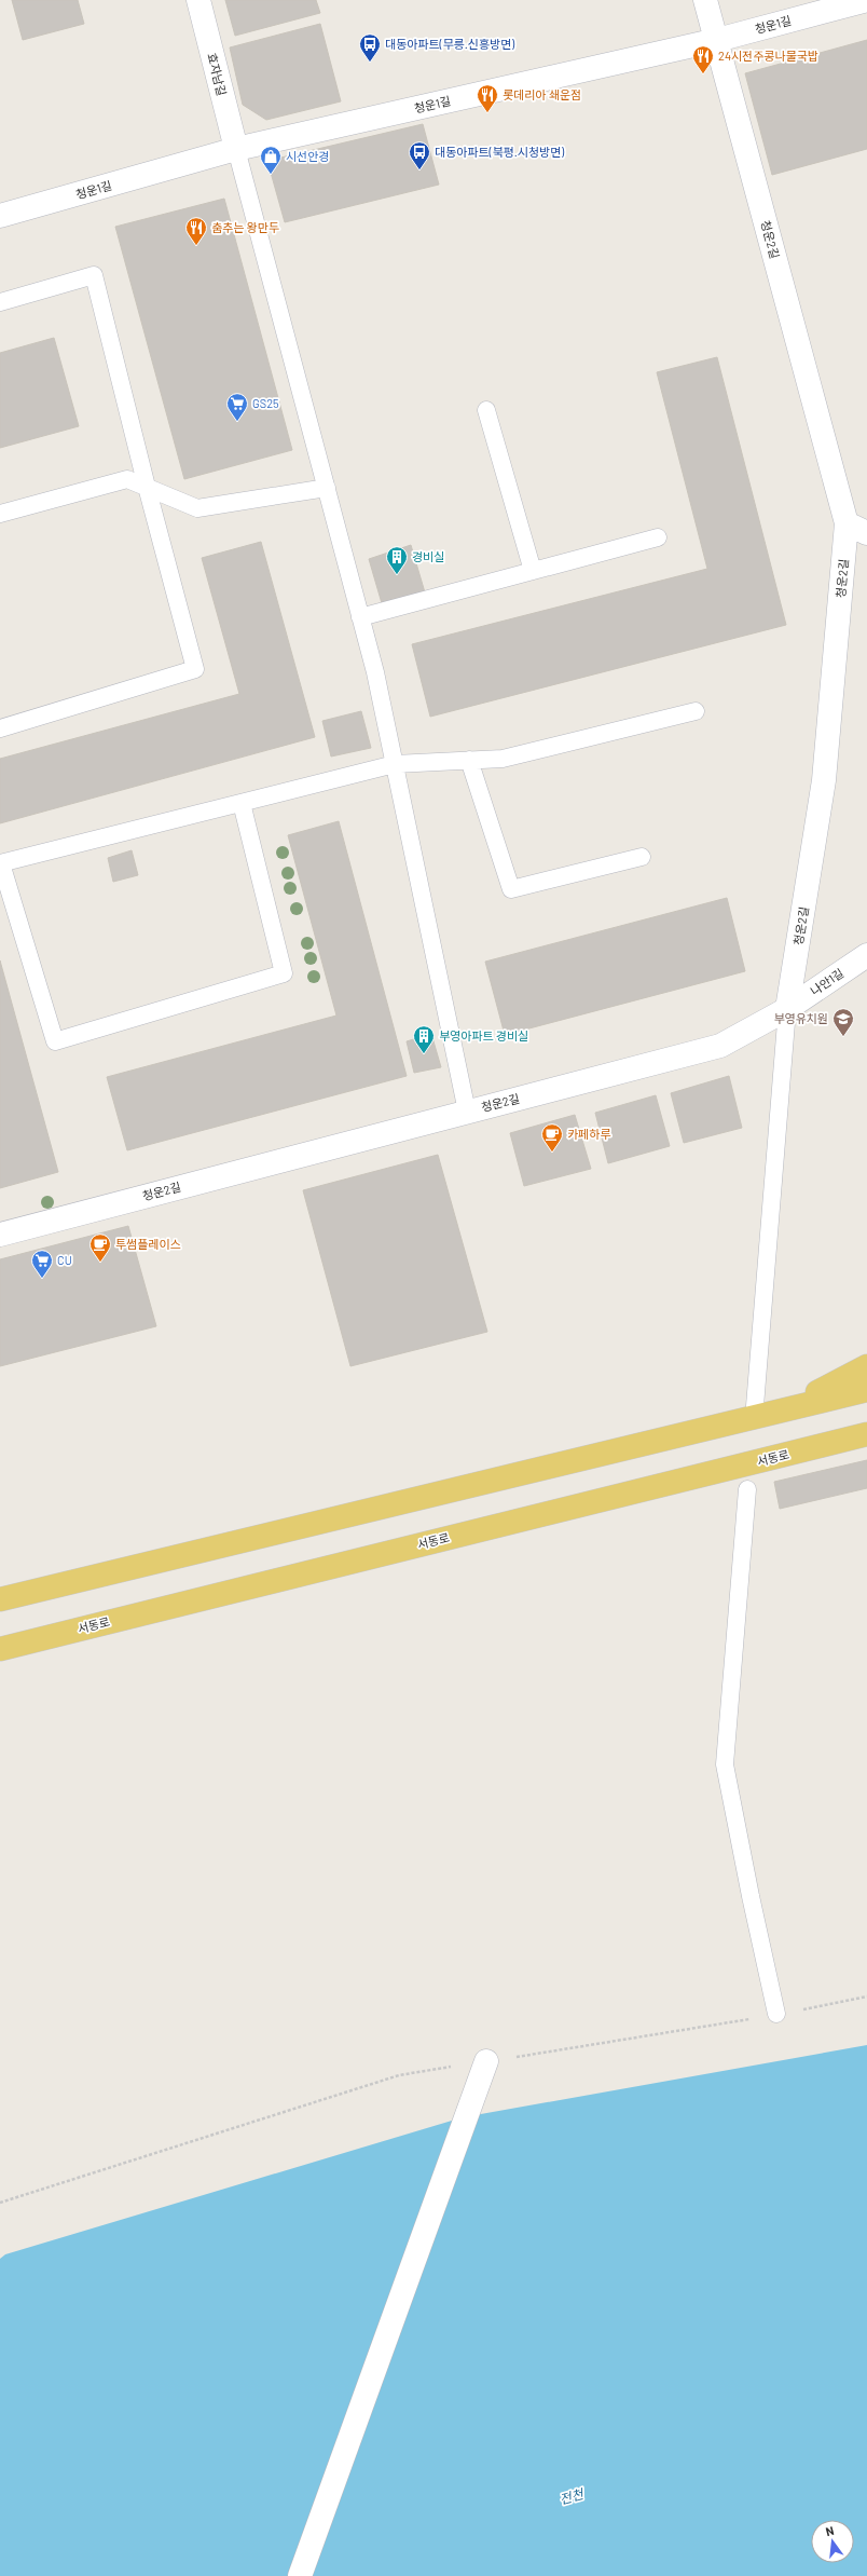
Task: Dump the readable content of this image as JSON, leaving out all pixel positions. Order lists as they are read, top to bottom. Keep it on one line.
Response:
{"streets":{"main road":["서동로"],"street":["청운1길","효자남길","청운2길","나안1길"]},"crossings":[["청운1길","효자남길"],["청운1길","청운2길"],["청운2길","나안1길"]],"water":["전천"],"places":{"bus stop":["대동아파트(무릉.신흥방면)","대동아파트(북평.시청방면)"],"restaurant":["24시전주콩나물국밥","롯데리아 쇄운점","춤추는 왕만두"],"shop":["시선안경"],"supermarket":["GS25","CU"],"building":["경비실","부영아파트 경비실"],"school or university":["부영유치원"],"cafe":["카페하루","투썸플레이스"]},"north":"top"}
